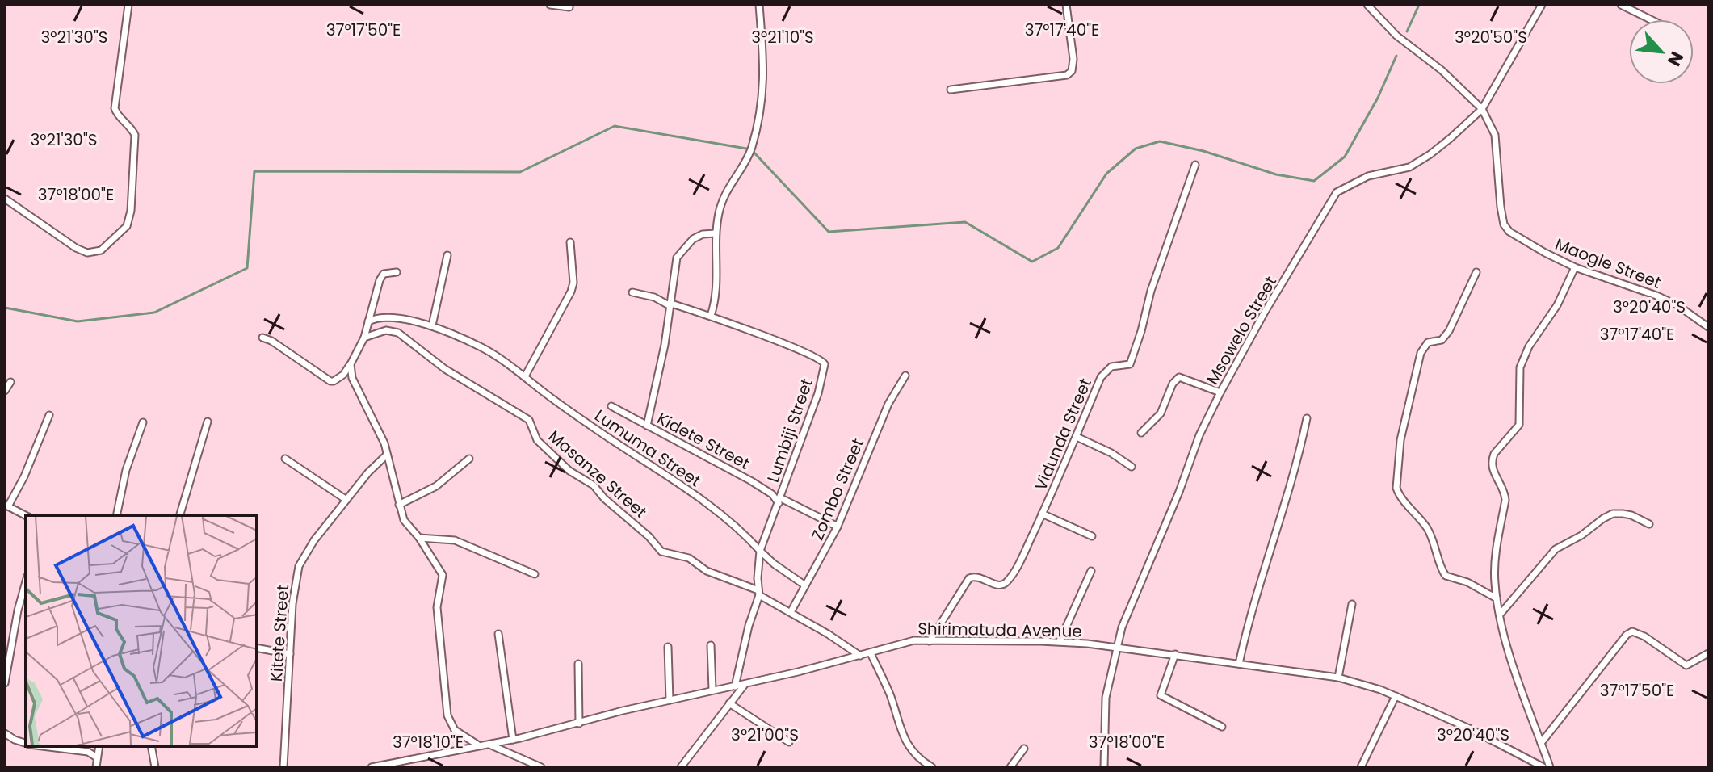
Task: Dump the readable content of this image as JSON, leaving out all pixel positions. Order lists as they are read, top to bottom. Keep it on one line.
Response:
{"streets":{"street":["Maogle Street","Msowelo Street","Lumbiji Street","Vidunda Street","Kidete Street","Lumuma Street","Masanze Street","Zombo Street","Shirimatuda Avenue","Kitete Street"]},"crossings":[["Maogle Street","Msowelo Street"],["Msowelo Street","Shirimatuda Avenue"],["Lumbiji Street","Kidete Street"],["Lumbiji Street","Lumuma Street"],["Vidunda Street","Shirimatuda Avenue"],["Kidete Street","Zombo Street"],["Lumuma Street","Zombo Street"]],"north":"bottom right","coordinates":["37°17'50\"E","37°17'40\"E","3°21'30\"S","3°21'10\"S","3°20'50\"S","37°18'00\"E","3°20'40\"S","3°21'00\"S","37°18'10\"E"]}
